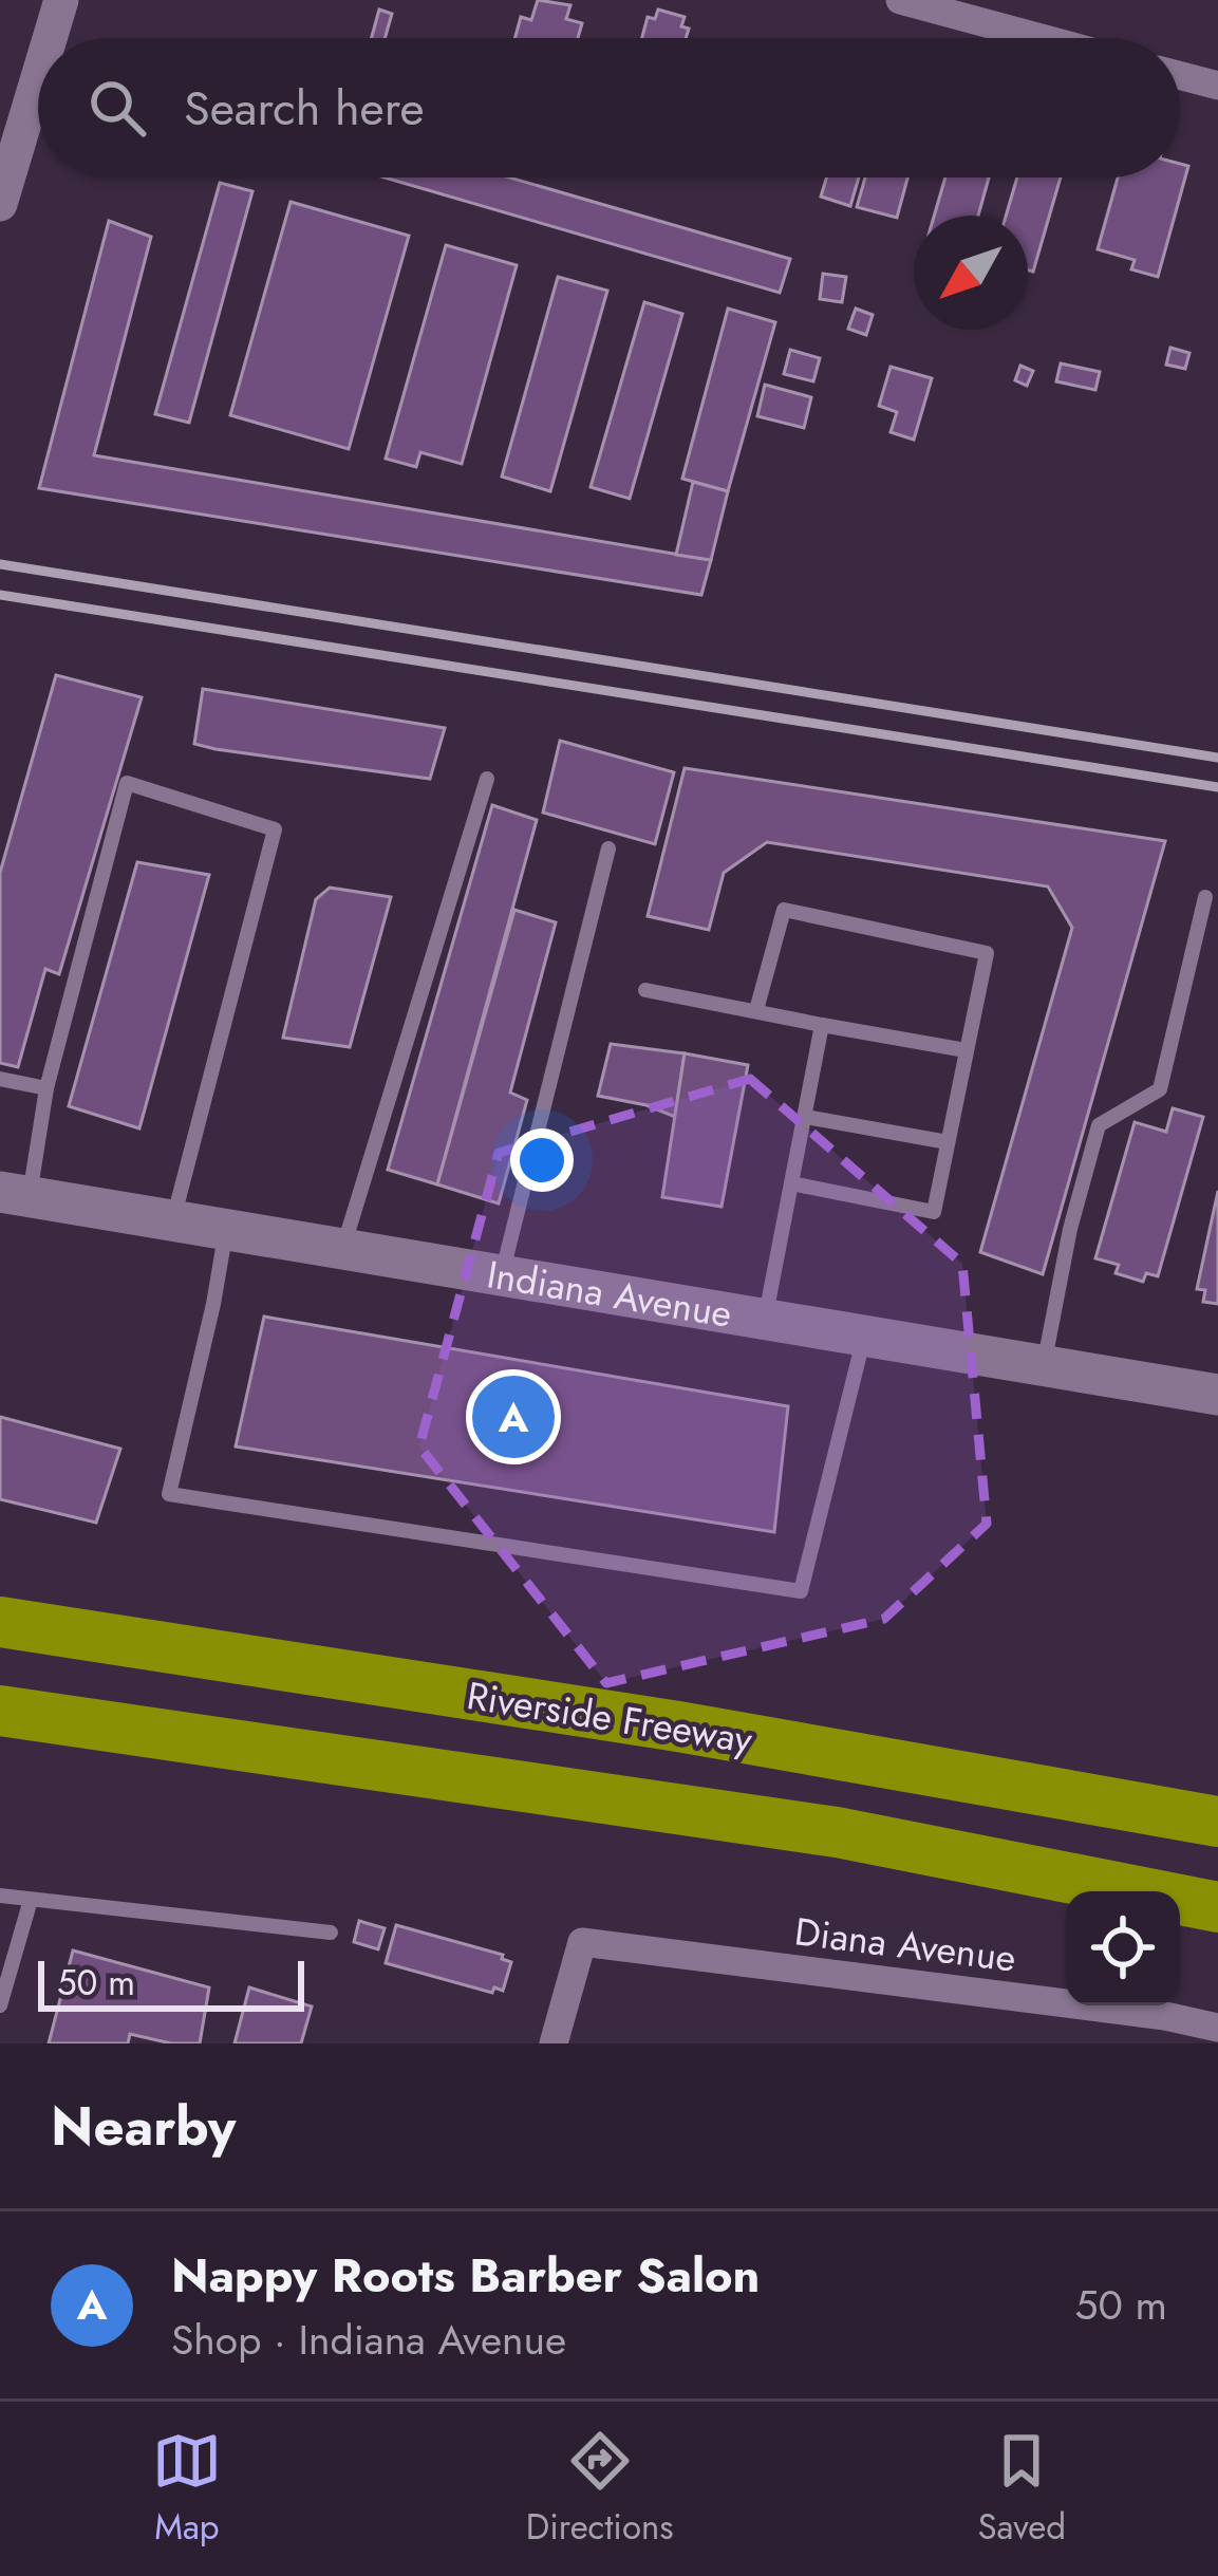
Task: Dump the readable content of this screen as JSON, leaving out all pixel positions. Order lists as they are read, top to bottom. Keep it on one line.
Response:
{"streets":{"highway":["Riverside Freeway"],"main road":["Indiana Avenue"],"street":["Diana Avenue"]},"scale_bar":"50 m","north":"bottom left","page":{"search":"Search here","pins":"A","scale":"50 m","heading":"Nearby","list":[{"mark":"A","name":"Nappy Roots Barber Salon","note":"Shop · Indiana Avenue","value":"50 m"}],"nav":["Map","Directions","Saved"]}}
